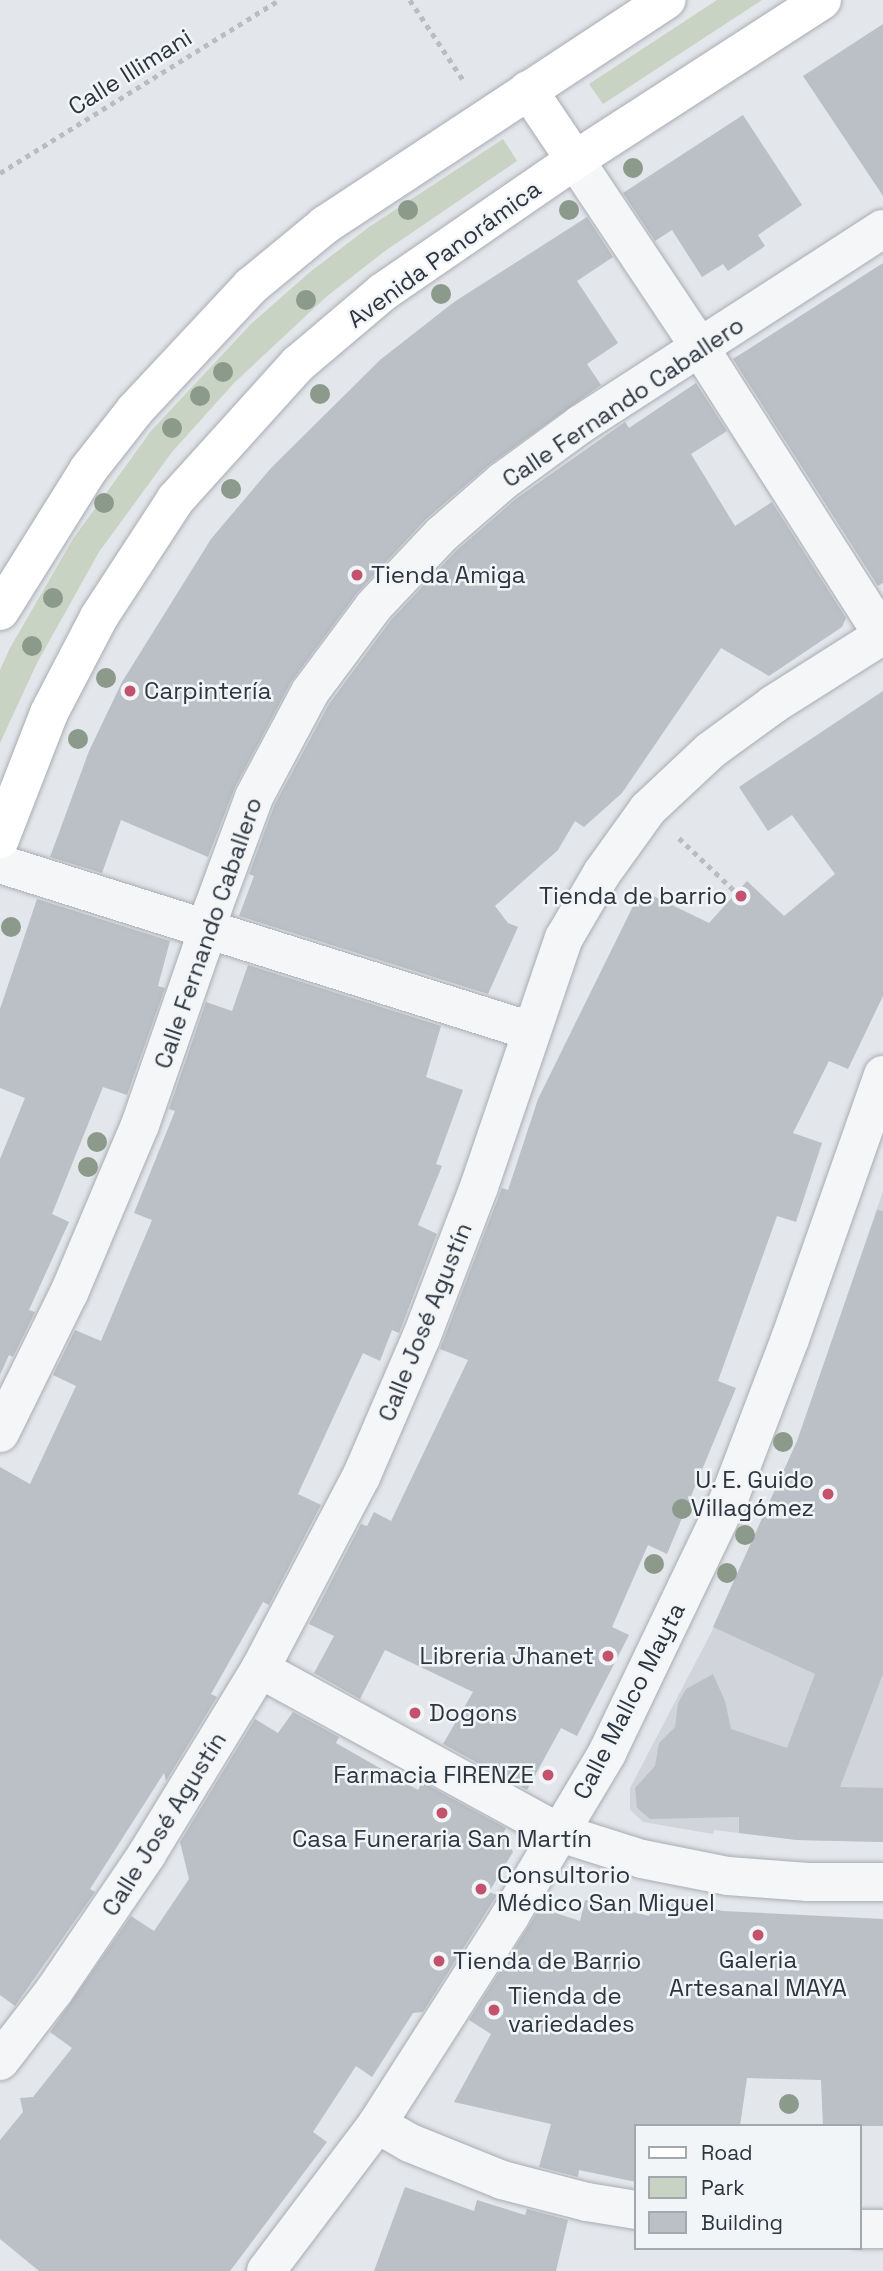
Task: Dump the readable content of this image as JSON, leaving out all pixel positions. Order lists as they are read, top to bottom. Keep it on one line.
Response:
{"streets":{"main road":["Avenida Panorámica"],"street":["Calle Fernando Caballero","Calle José Agustín","Calle Mallco Mayta"],"path":["Calle Illimani"]},"places":["Tienda Amiga","Carpintería","Tienda de barrio","U. E. Guido Villagómez","Libreria Jhanet","Dogons","Farmacia FIRENZE","Casa Funeraria San Martín","Consultorio Médico San Miguel","Galeria Artesanal MAYA","Tienda de Barrio","Tienda de variedades"],"legend":["Road","Park","Building"]}
